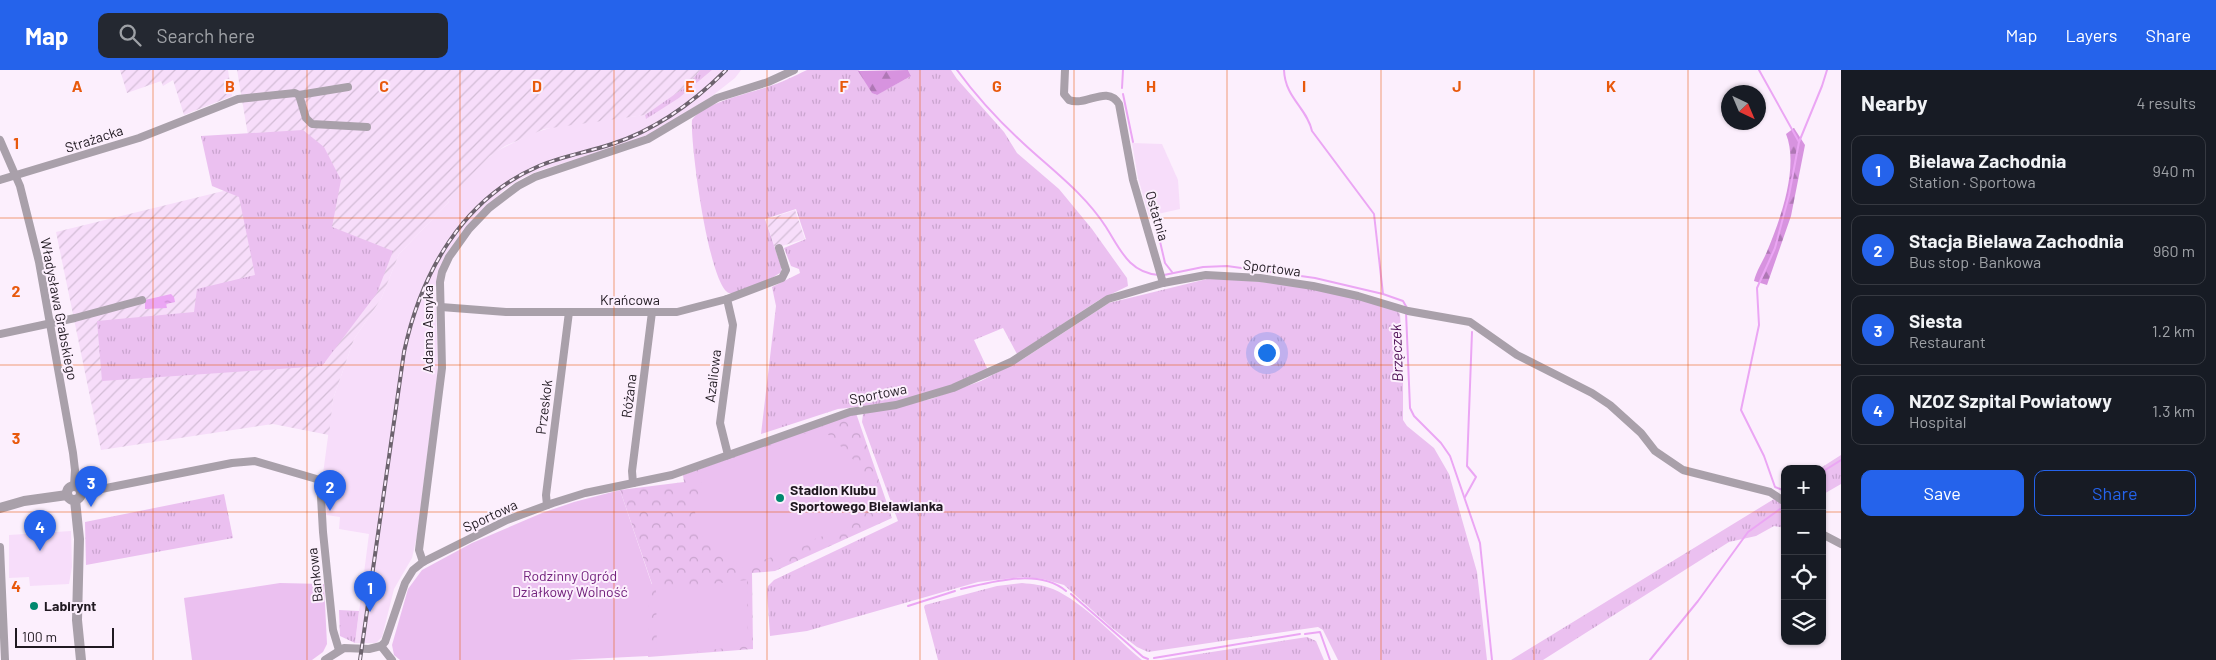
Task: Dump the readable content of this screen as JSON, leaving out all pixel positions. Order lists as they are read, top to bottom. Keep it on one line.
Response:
{"streets":{"street":["Strażacka","Ostatnia","Sportowa","Krańcowa","Władysława Grabskiego","Adama Asnyka","Azaliowa","Różana","Przeskok","Bankowa"]},"crossings":[["Strażacka","Władysława Grabskiego"],["Ostatnia","Sportowa"],["Sportowa","Adama Asnyka"],["Sportowa","Azaliowa"],["Sportowa","Różana"],["Sportowa","Przeskok"],["Krańcowa","Adama Asnyka"],["Krańcowa","Azaliowa"],["Krańcowa","Różana"],["Krańcowa","Przeskok"],["Władysława Grabskiego","Bankowa"]],"water":["Brzęczek"],"parks":["Rodzinny Ogród Działkowy Wolność"],"places":["Stadion Klubu Sportowego Bielawianka","Labirynt"],"scale_bar":"100 m","north":"bottom right","page":{"header":"Map","search":"Search here","nav":["Map","Layers","Share"],"heading":["Nearby","4 results"],"list":[{"mark":"1","name":"Bielawa Zachodnia","note":"Station · Sportowa","value":"940 m"},{"mark":"2","name":"Stacja Bielawa Zachodnia","note":"Bus stop · Bankowa","value":"960 m"},{"mark":"3","name":"Siesta","note":"Restaurant","value":"1.2 km"},{"mark":"4","name":"NZOZ Szpital Powiatowy","note":"Hospital","value":"1.3 km"}],"buttons":["Save","Share"],"map_buttons":["+","−"],"pins":["3","2","4","1"],"scale":"100 m"},"grid":{"columns":["A","B","C","D","E","F","G","H","I","J","K"],"rows":["1","2","3","4"]}}
